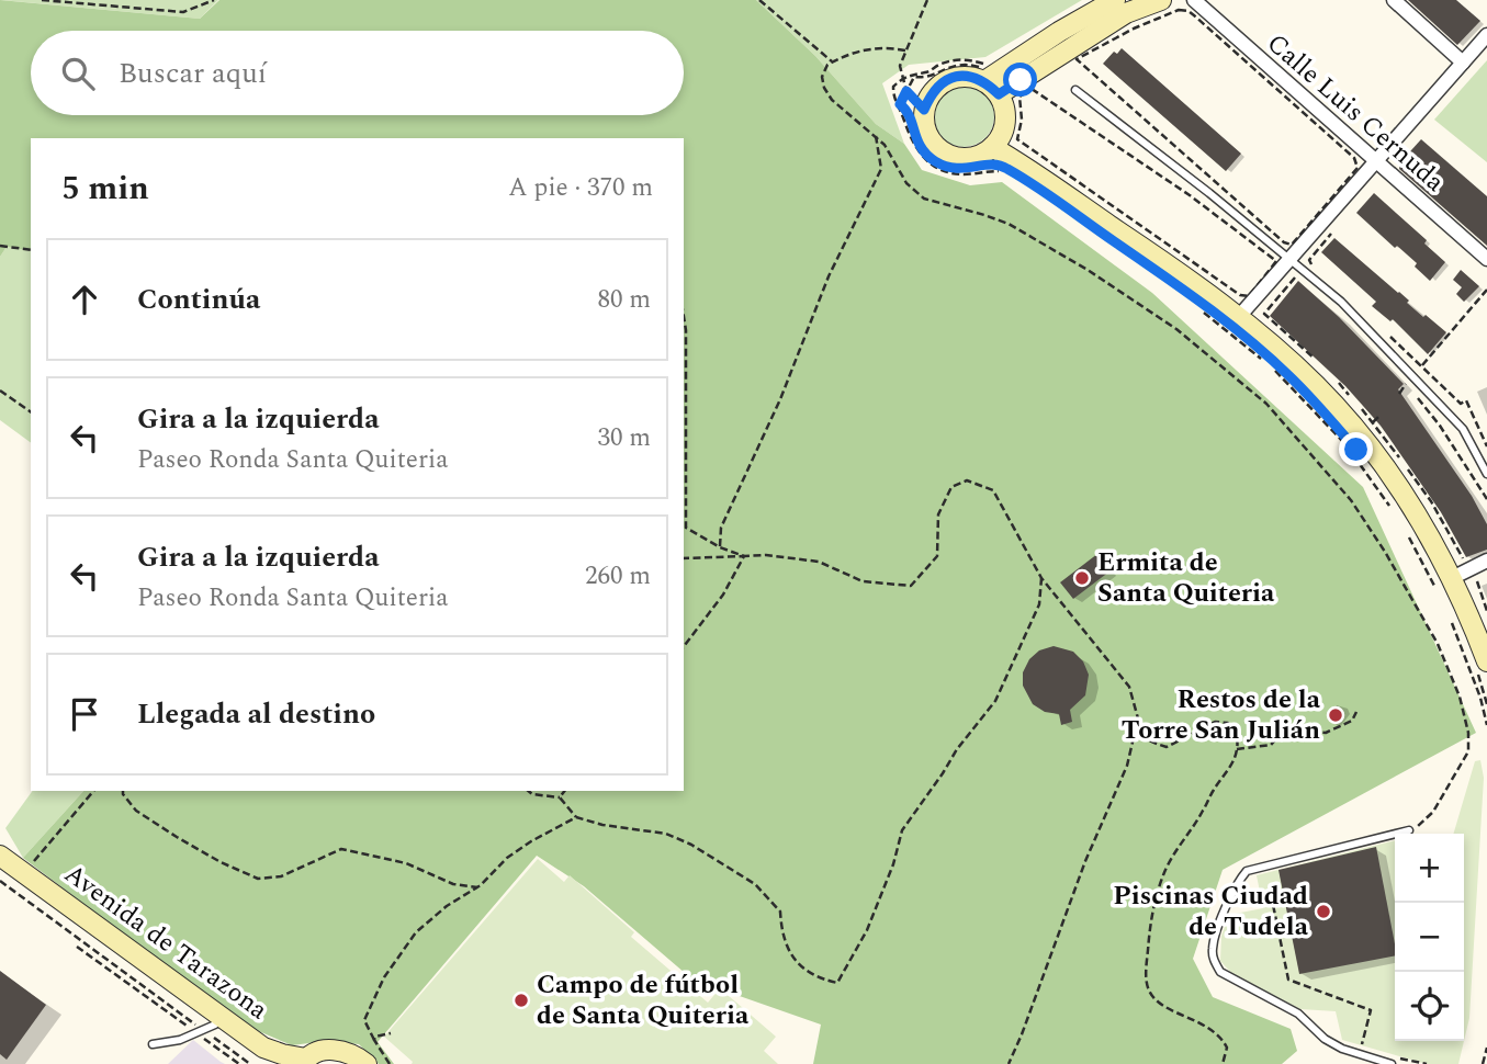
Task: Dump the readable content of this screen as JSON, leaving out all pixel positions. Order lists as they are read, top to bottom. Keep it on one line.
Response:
{"streets":{"street":["Calle Luis Cernuda","Avenida de Tarazona"]},"places":["Ermita de Santa Quiteria","Restos de la Torre San Julián","Piscinas Ciudad de Tudela","Campo de fútbol de Santa Quiteria"],"page":{"search":"Buscar aquí","heading":["5 min","A pie · 370 m"],"list":[["Continúa","80 m"],["Gira a la izquierda","Paseo Ronda Santa Quiteria","30 m"],["Gira a la izquierda","Paseo Ronda Santa Quiteria","260 m"],"Llegada al destino"],"map_buttons":["+","−"]}}
